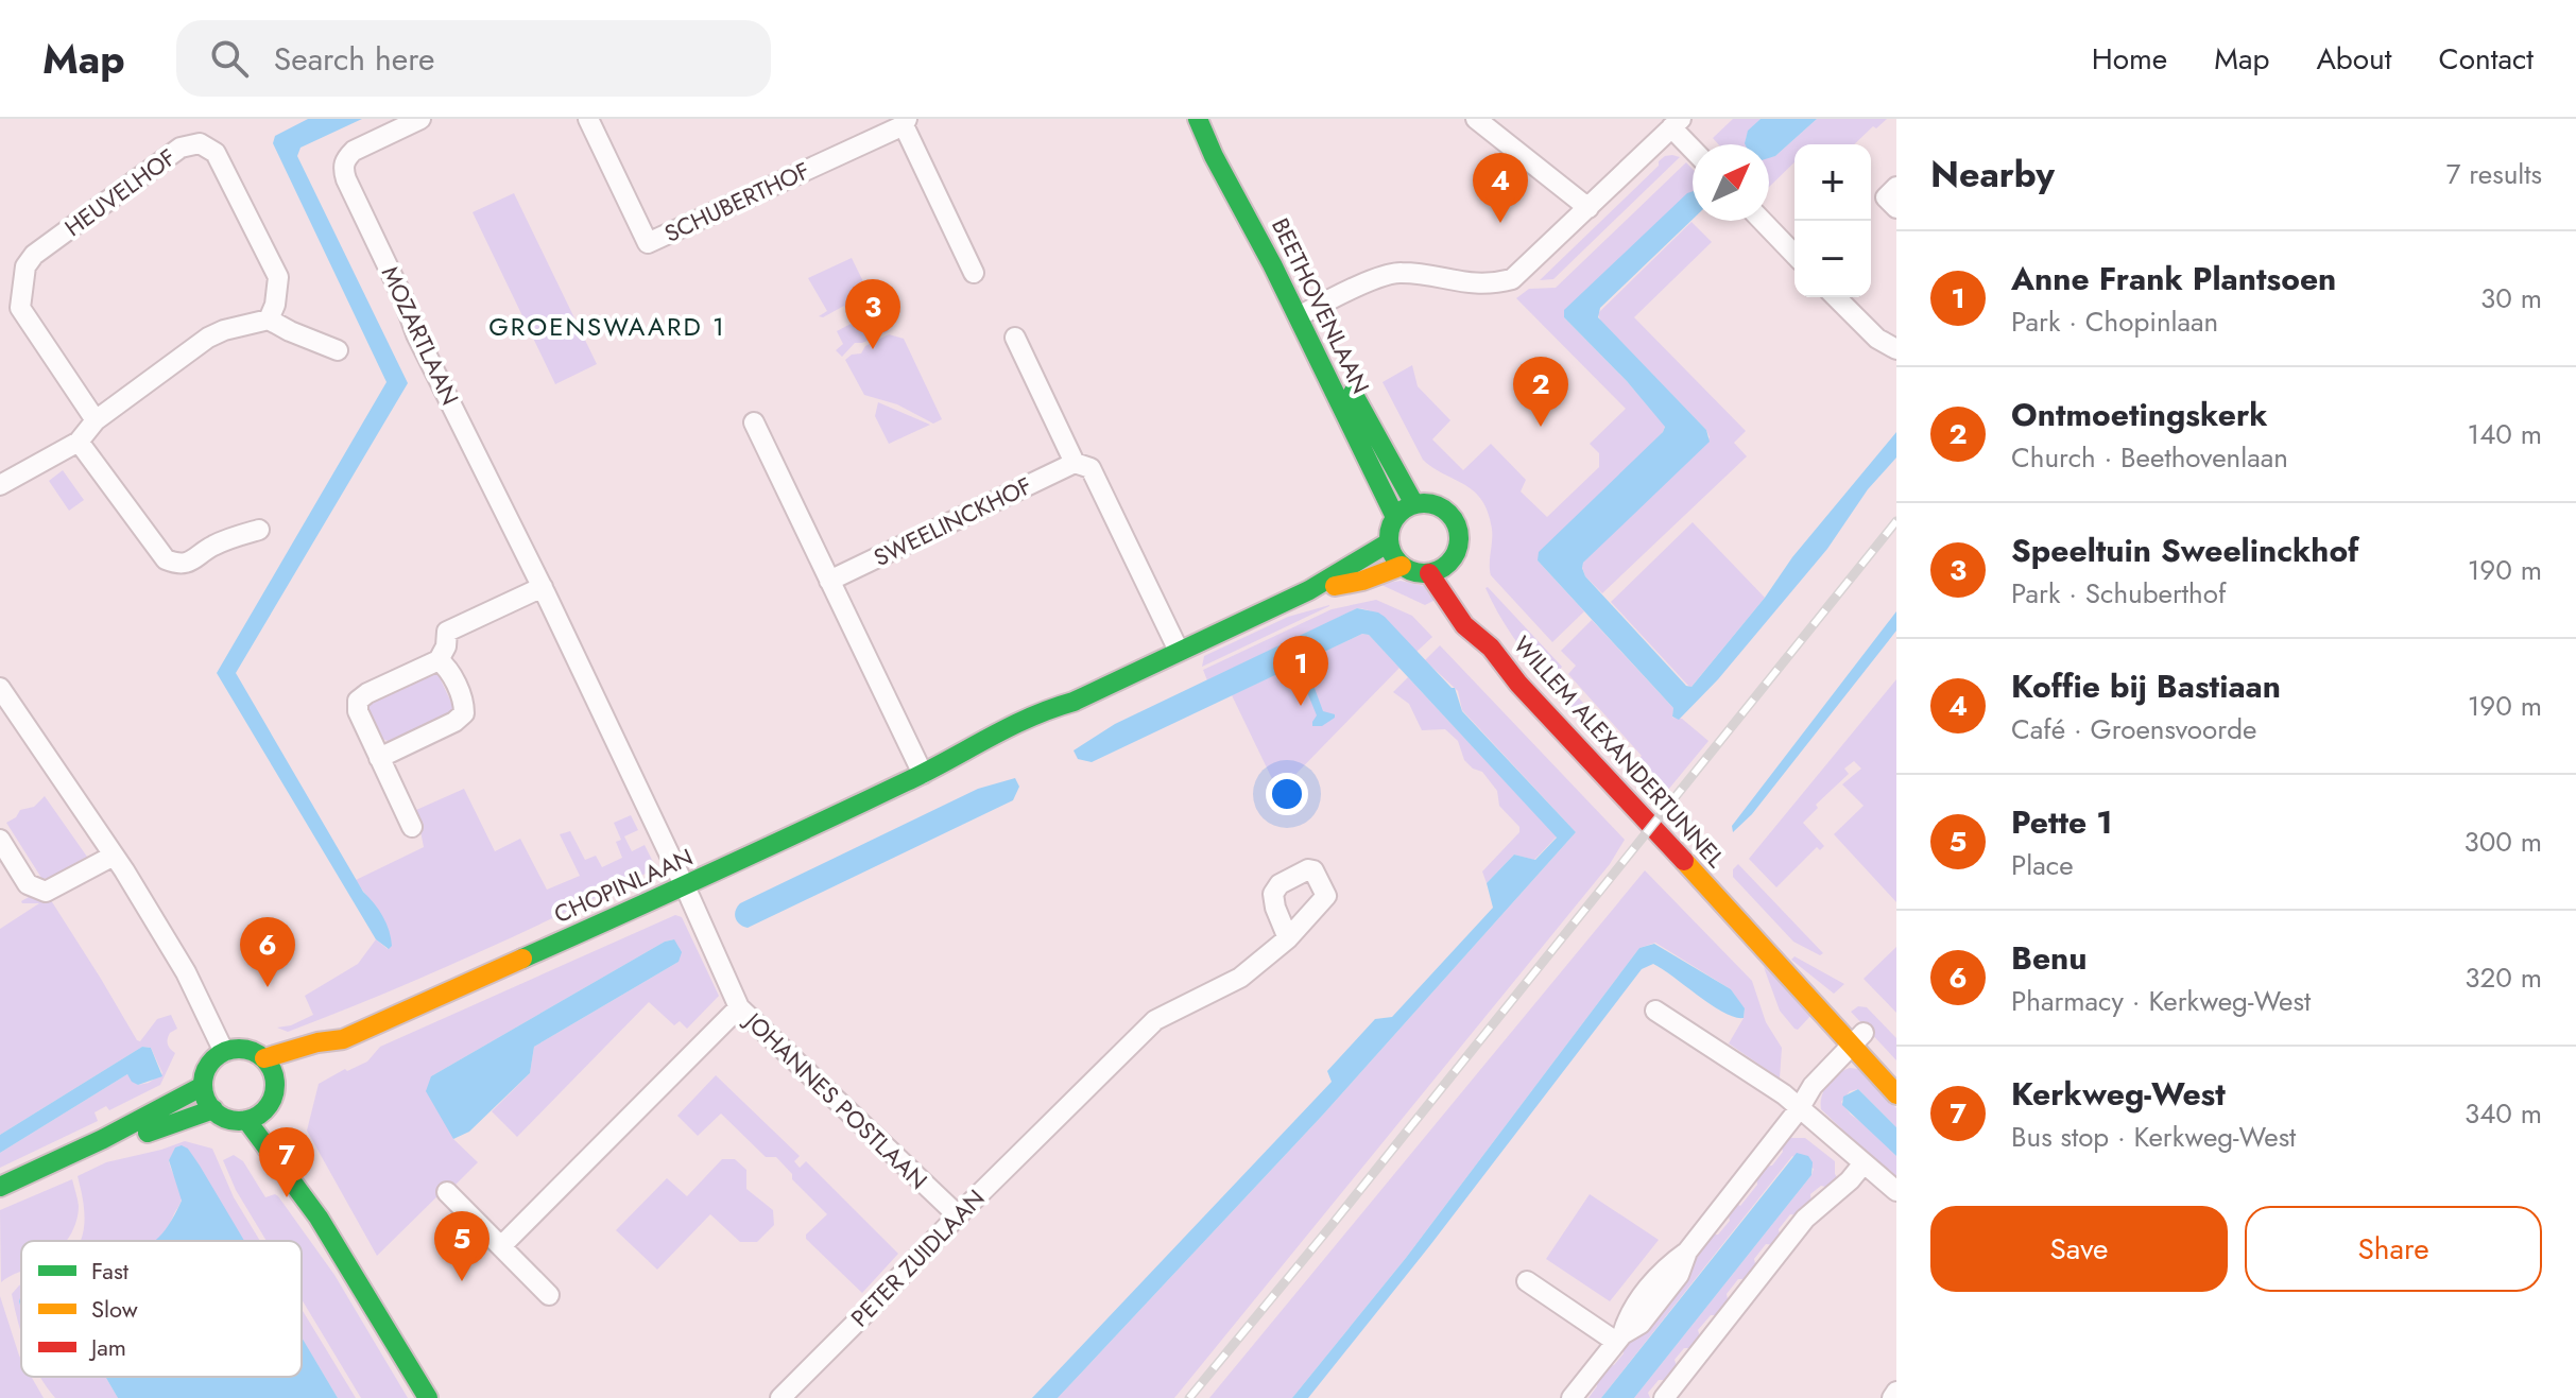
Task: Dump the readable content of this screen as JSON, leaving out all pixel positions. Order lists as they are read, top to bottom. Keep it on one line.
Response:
{"streets":{"main road":["BEETHOVENLAAN","WILLEM ALEXANDERTUNNEL","CHOPINLAAN"],"street":["HEUVELHOF","SCHUBERTHOF","MOZARTLAAN","SWEELINCKHOF","JOHANNES POSTLAAN","PETER ZUIDLAAN"]},"crossings":[["BEETHOVENLAAN","WILLEM ALEXANDERTUNNEL"],["BEETHOVENLAAN","CHOPINLAAN"],["MOZARTLAAN","CHOPINLAAN"],["MOZARTLAAN","JOHANNES POSTLAAN"],["WILLEM ALEXANDERTUNNEL","CHOPINLAAN"],["CHOPINLAAN","JOHANNES POSTLAAN"],["JOHANNES POSTLAAN","PETER ZUIDLAAN"]],"districts":["GROENSWAARD 1"],"legend":["Fast","Slow","Jam"],"north":"top right","page":{"header":"Map","search":"Search here","nav":["Home","Map","About","Contact"],"heading":["Nearby","7 results"],"map_buttons":["+","−"],"pins":["4","3","2","1","6","7","5"],"list":[{"mark":"1","name":"Anne Frank Plantsoen","note":"Park · Chopinlaan","value":"30 m"},{"mark":"2","name":"Ontmoetingskerk","note":"Church · Beethovenlaan","value":"140 m"},{"mark":"3","name":"Speeltuin Sweelinckhof","note":"Park · Schuberthof","value":"190 m"},{"mark":"4","name":"Koffie bij Bastiaan","note":"Café · Groensvoorde","value":"190 m"},{"mark":"5","name":"Pette 1","note":"Place","value":"300 m"},{"mark":"6","name":"Benu","note":"Pharmacy · Kerkweg-West","value":"320 m"},{"mark":"7","name":"Kerkweg-West","note":"Bus stop · Kerkweg-West","value":"340 m"}],"buttons":["Save","Share"]}}
